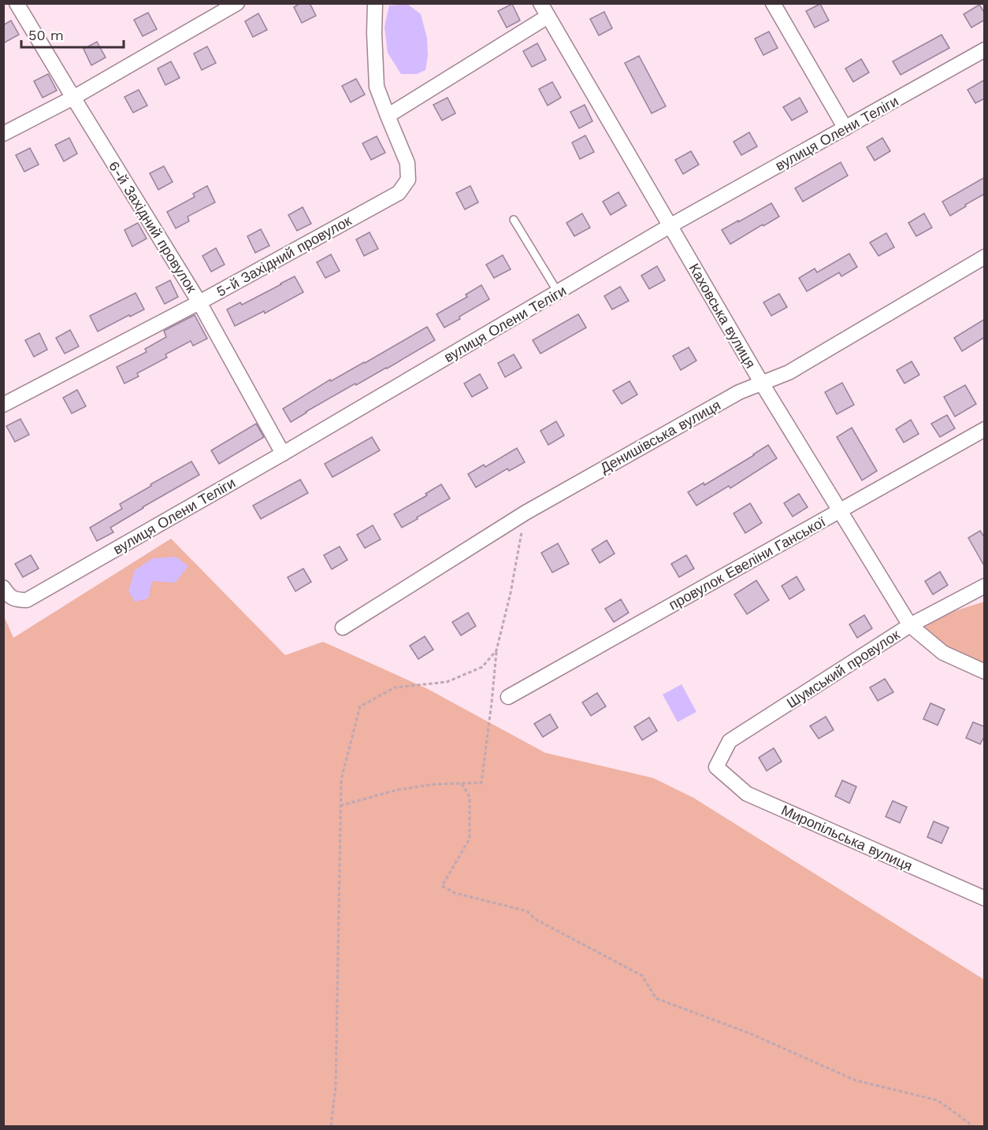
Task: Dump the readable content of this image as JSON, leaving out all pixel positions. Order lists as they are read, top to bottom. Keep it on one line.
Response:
{"streets":{"street":["вулиця Олени Теліги","6-й Західний провулок","5-й Західний провулок","Каховська вулиця","Денишівська вулиця","провулок Евеліни Ганської","Шумський провулок","Миропільська вулиця"]},"crossings":[["вулиця Олени Теліги","6-й Західний провулок"],["вулиця Олени Теліги","Каховська вулиця"],["6-й Західний провулок","5-й Західний провулок"],["Каховська вулиця","Денишівська вулиця"],["Каховська вулиця","провулок Евеліни Ганської"],["Каховська вулиця","Шумський провулок"],["Шумський провулок","Миропільська вулиця"]],"scale_bar":"50 m"}
